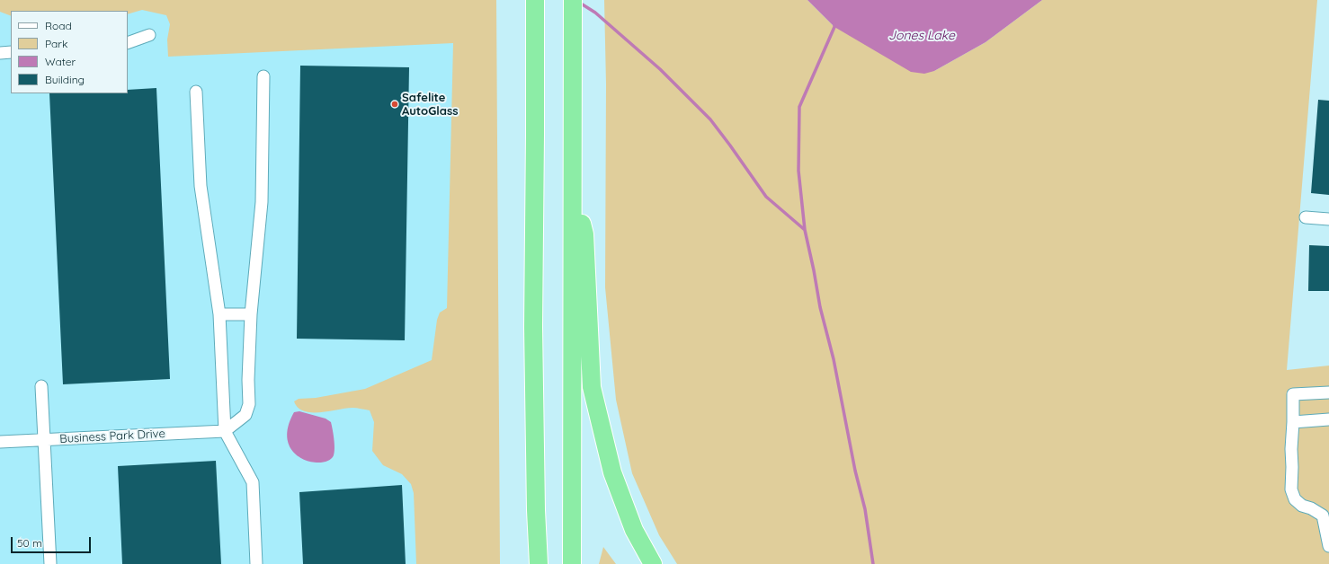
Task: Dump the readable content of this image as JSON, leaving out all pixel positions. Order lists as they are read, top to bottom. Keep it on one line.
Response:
{"streets":{"street":["Business Park Drive"]},"water":["Jones Lake"],"places":["Safelite AutoGlass"],"legend":["Road","Park","Water","Building"],"scale_bar":"50 m"}
